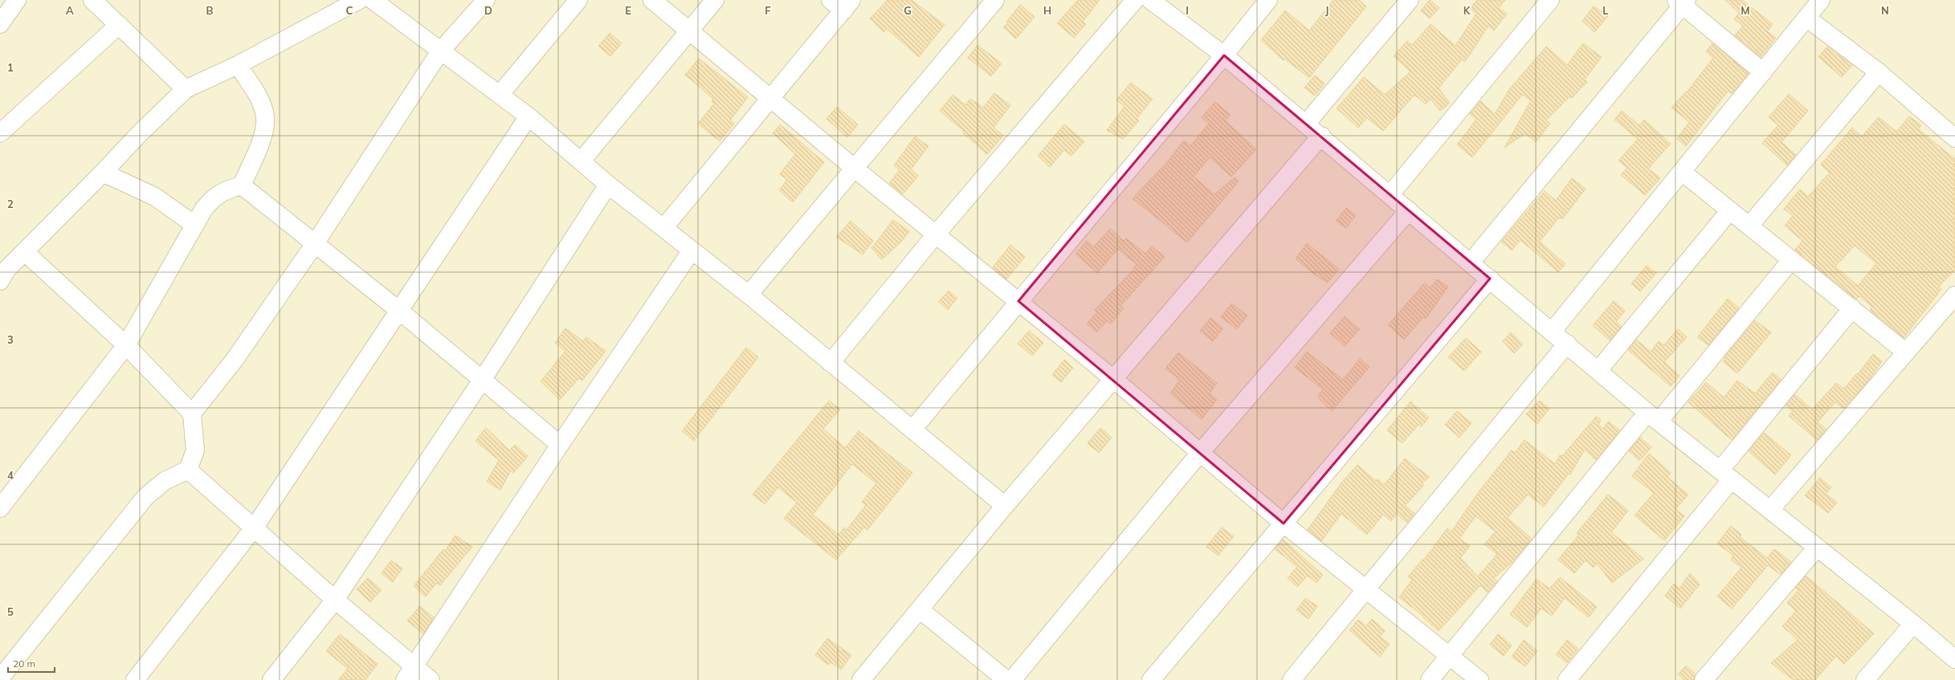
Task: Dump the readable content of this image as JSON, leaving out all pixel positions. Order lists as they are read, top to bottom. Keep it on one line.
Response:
{"scale_bar":"20 m","grid":{"columns":["A","B","C","D","E","F","G","H","I","J","K","L","M","N"],"rows":["1","2","3","4","5"]}}
